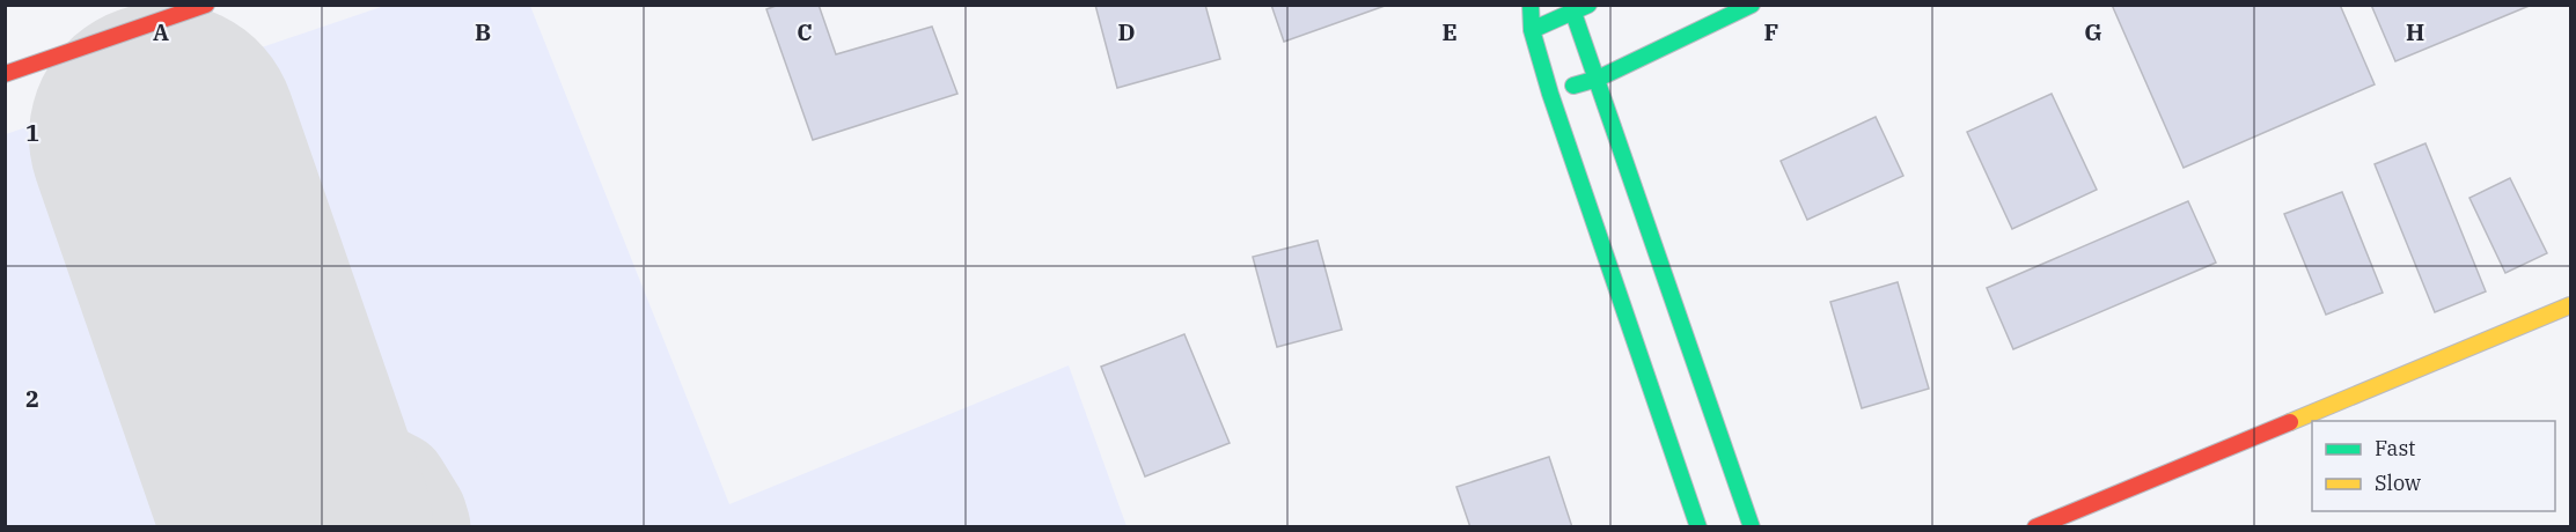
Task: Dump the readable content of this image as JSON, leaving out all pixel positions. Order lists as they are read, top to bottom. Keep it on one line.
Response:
{"legend":["Fast","Slow"],"grid":{"columns":["A","B","C","D","E","F","G","H"],"rows":["1","2"]}}
